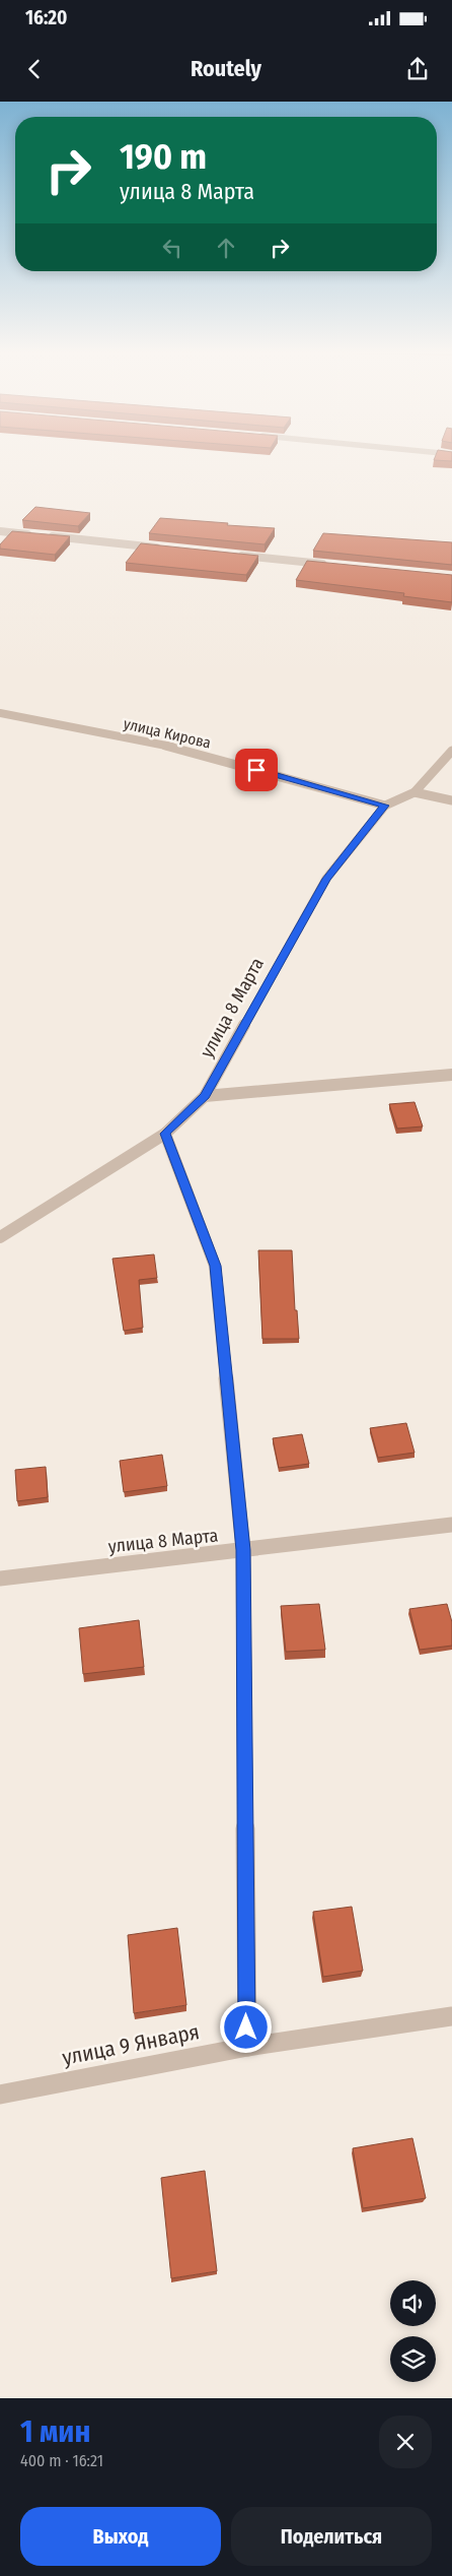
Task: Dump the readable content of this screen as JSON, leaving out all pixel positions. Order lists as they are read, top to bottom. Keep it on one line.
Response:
{"streets":{"street":["улица Кирова","улица 8 Марта","улица 9 Января"]},"crossings":[["улица Кирова","улица 8 Марта"]],"page":{"status":"16:20","header":"Routely","turn":["190 m","улица 8 Марта"],"heading":["1 мин","400 m · 16:21"],"buttons":["Выход","Поделиться"]}}
